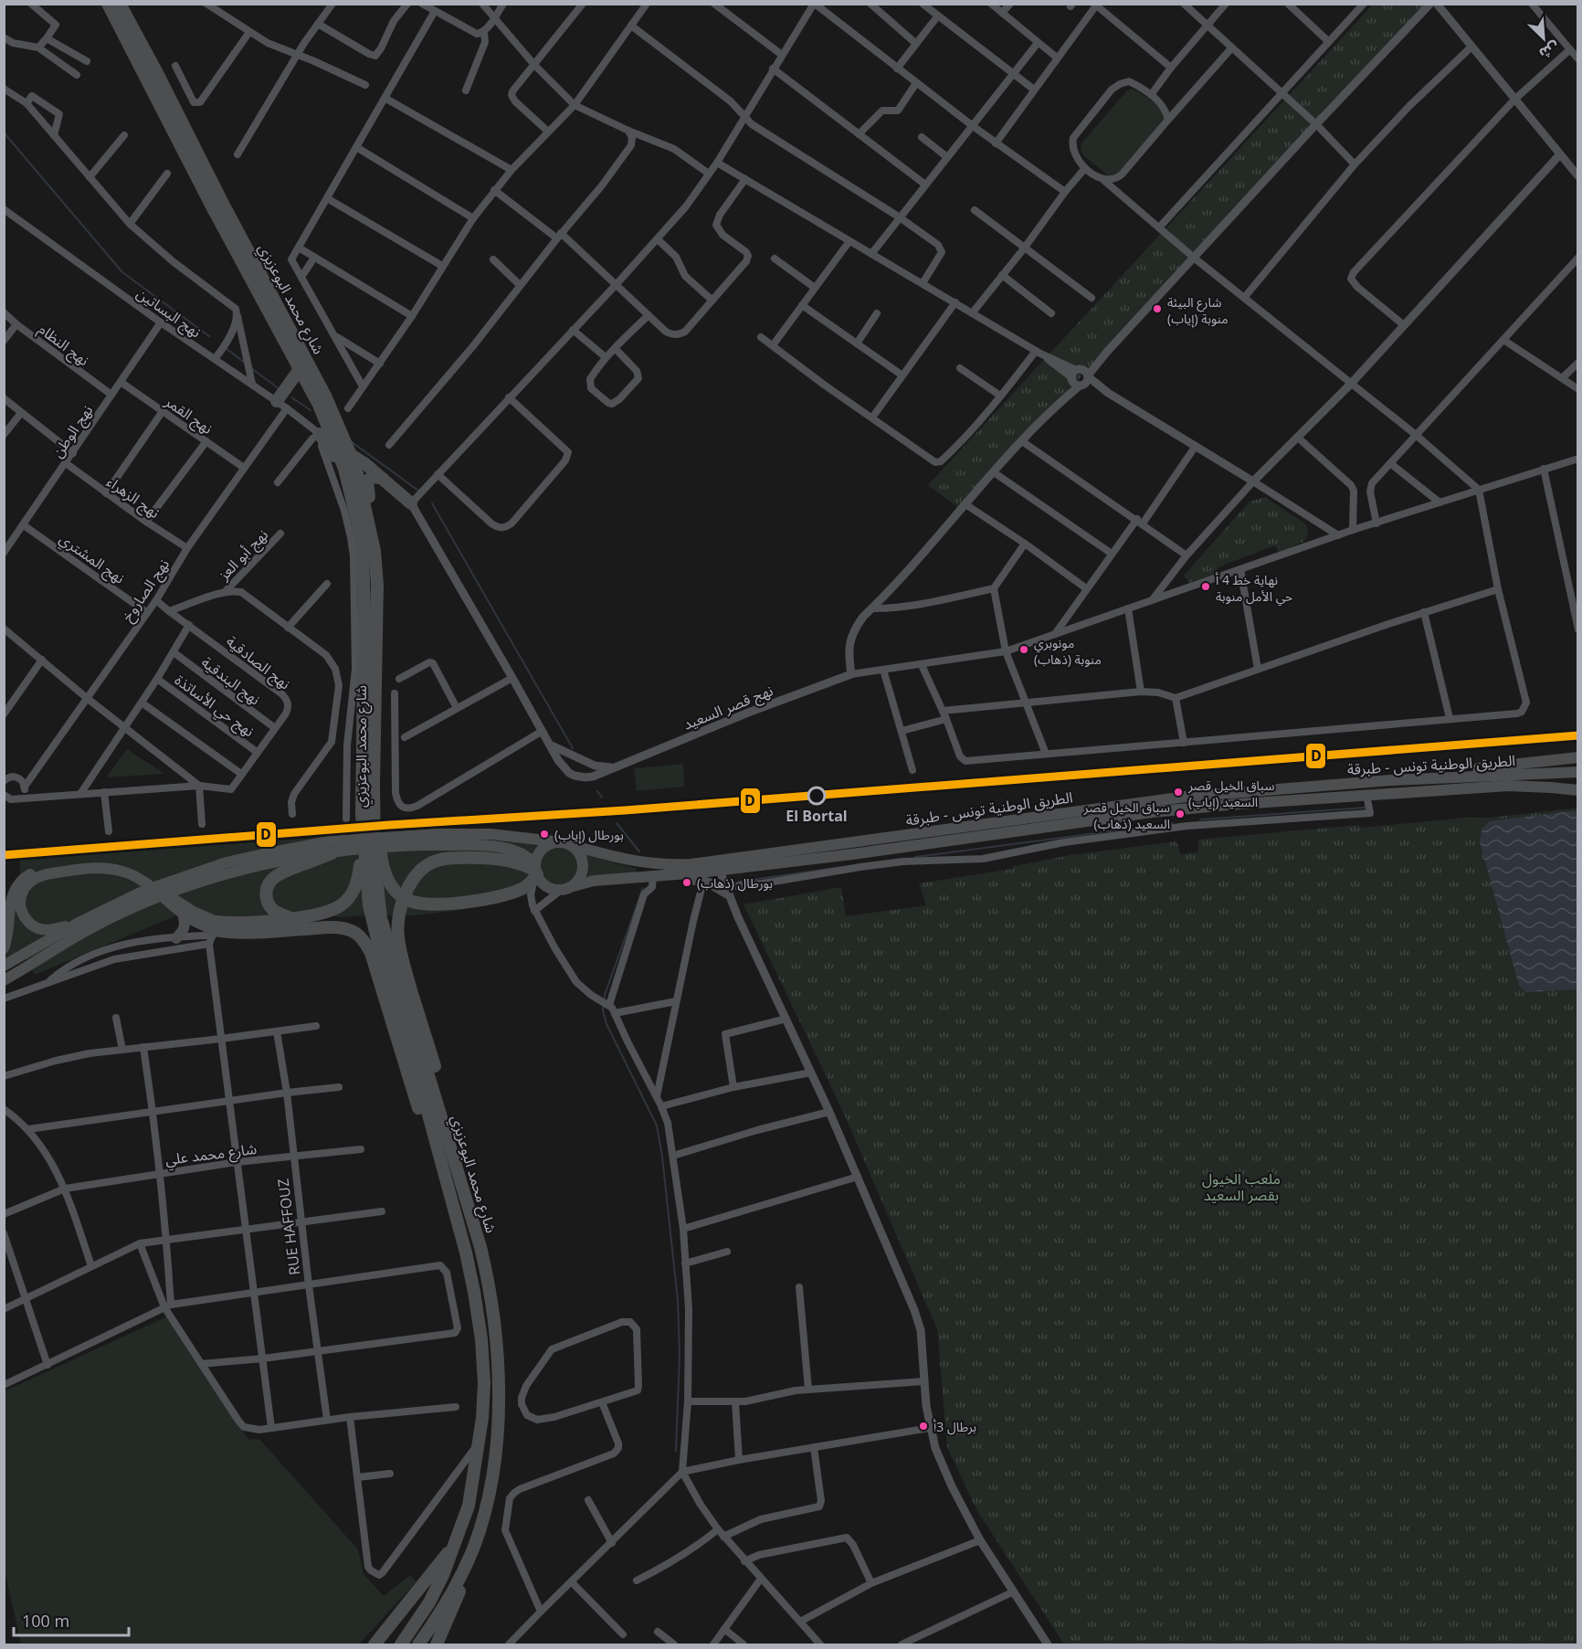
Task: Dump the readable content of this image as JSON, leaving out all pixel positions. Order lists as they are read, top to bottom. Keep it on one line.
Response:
{"streets":{"highway":["شارع محمد البوعزيزي"],"main road":["الطريق الوطنية تونس - طبرقة"],"street":["نهج البساتين","نهج النظام","نهج القمر","نهج الوطن","نهج الزهراء","نهج أبو العز","نهج المشتري","نهج الصاروخ","نهج الصادقية","نهج البندقية","نهج حي الأساتذة","نهج قصر السعيد","شارع محمد علي","RUE HAFFOUZ"]},"crossings":[["نهج البساتين","نهج الوطن"],["نهج البساتين","نهج الصاروخ"],["نهج النظام","نهج الوطن"],["نهج القمر","نهج الوطن"],["نهج القمر","نهج الصاروخ"],["نهج الوطن","نهج الزهراء"],["نهج الوطن","نهج المشتري"],["نهج الزهراء","نهج الصاروخ"],["نهج المشتري","نهج الصاروخ"],["نهج الصاروخ","نهج الصادقية"],["نهج الصادقية","نهج البندقية"],["نهج الصادقية","نهج حي الأساتذة"],["شارع محمد علي","RUE HAFFOUZ"]],"parks":["ملعب الخيول بقصر السعيد"],"places":["شارع البيئة منوبة (إياب)","نهاية خط 4 أ حي الأمل منوبة","مونوبري منوبة (ذهاب)","سباق الخيل قصر السعيد (إياب)","El Bortal","سباق الخيل قصر السعيد (ذهاب)","بورطال (إياب)","بورطال (ذهاب)","برطال 3أ"],"lines":["transit line D"],"scale_bar":"100 m","north":"bottom right"}
